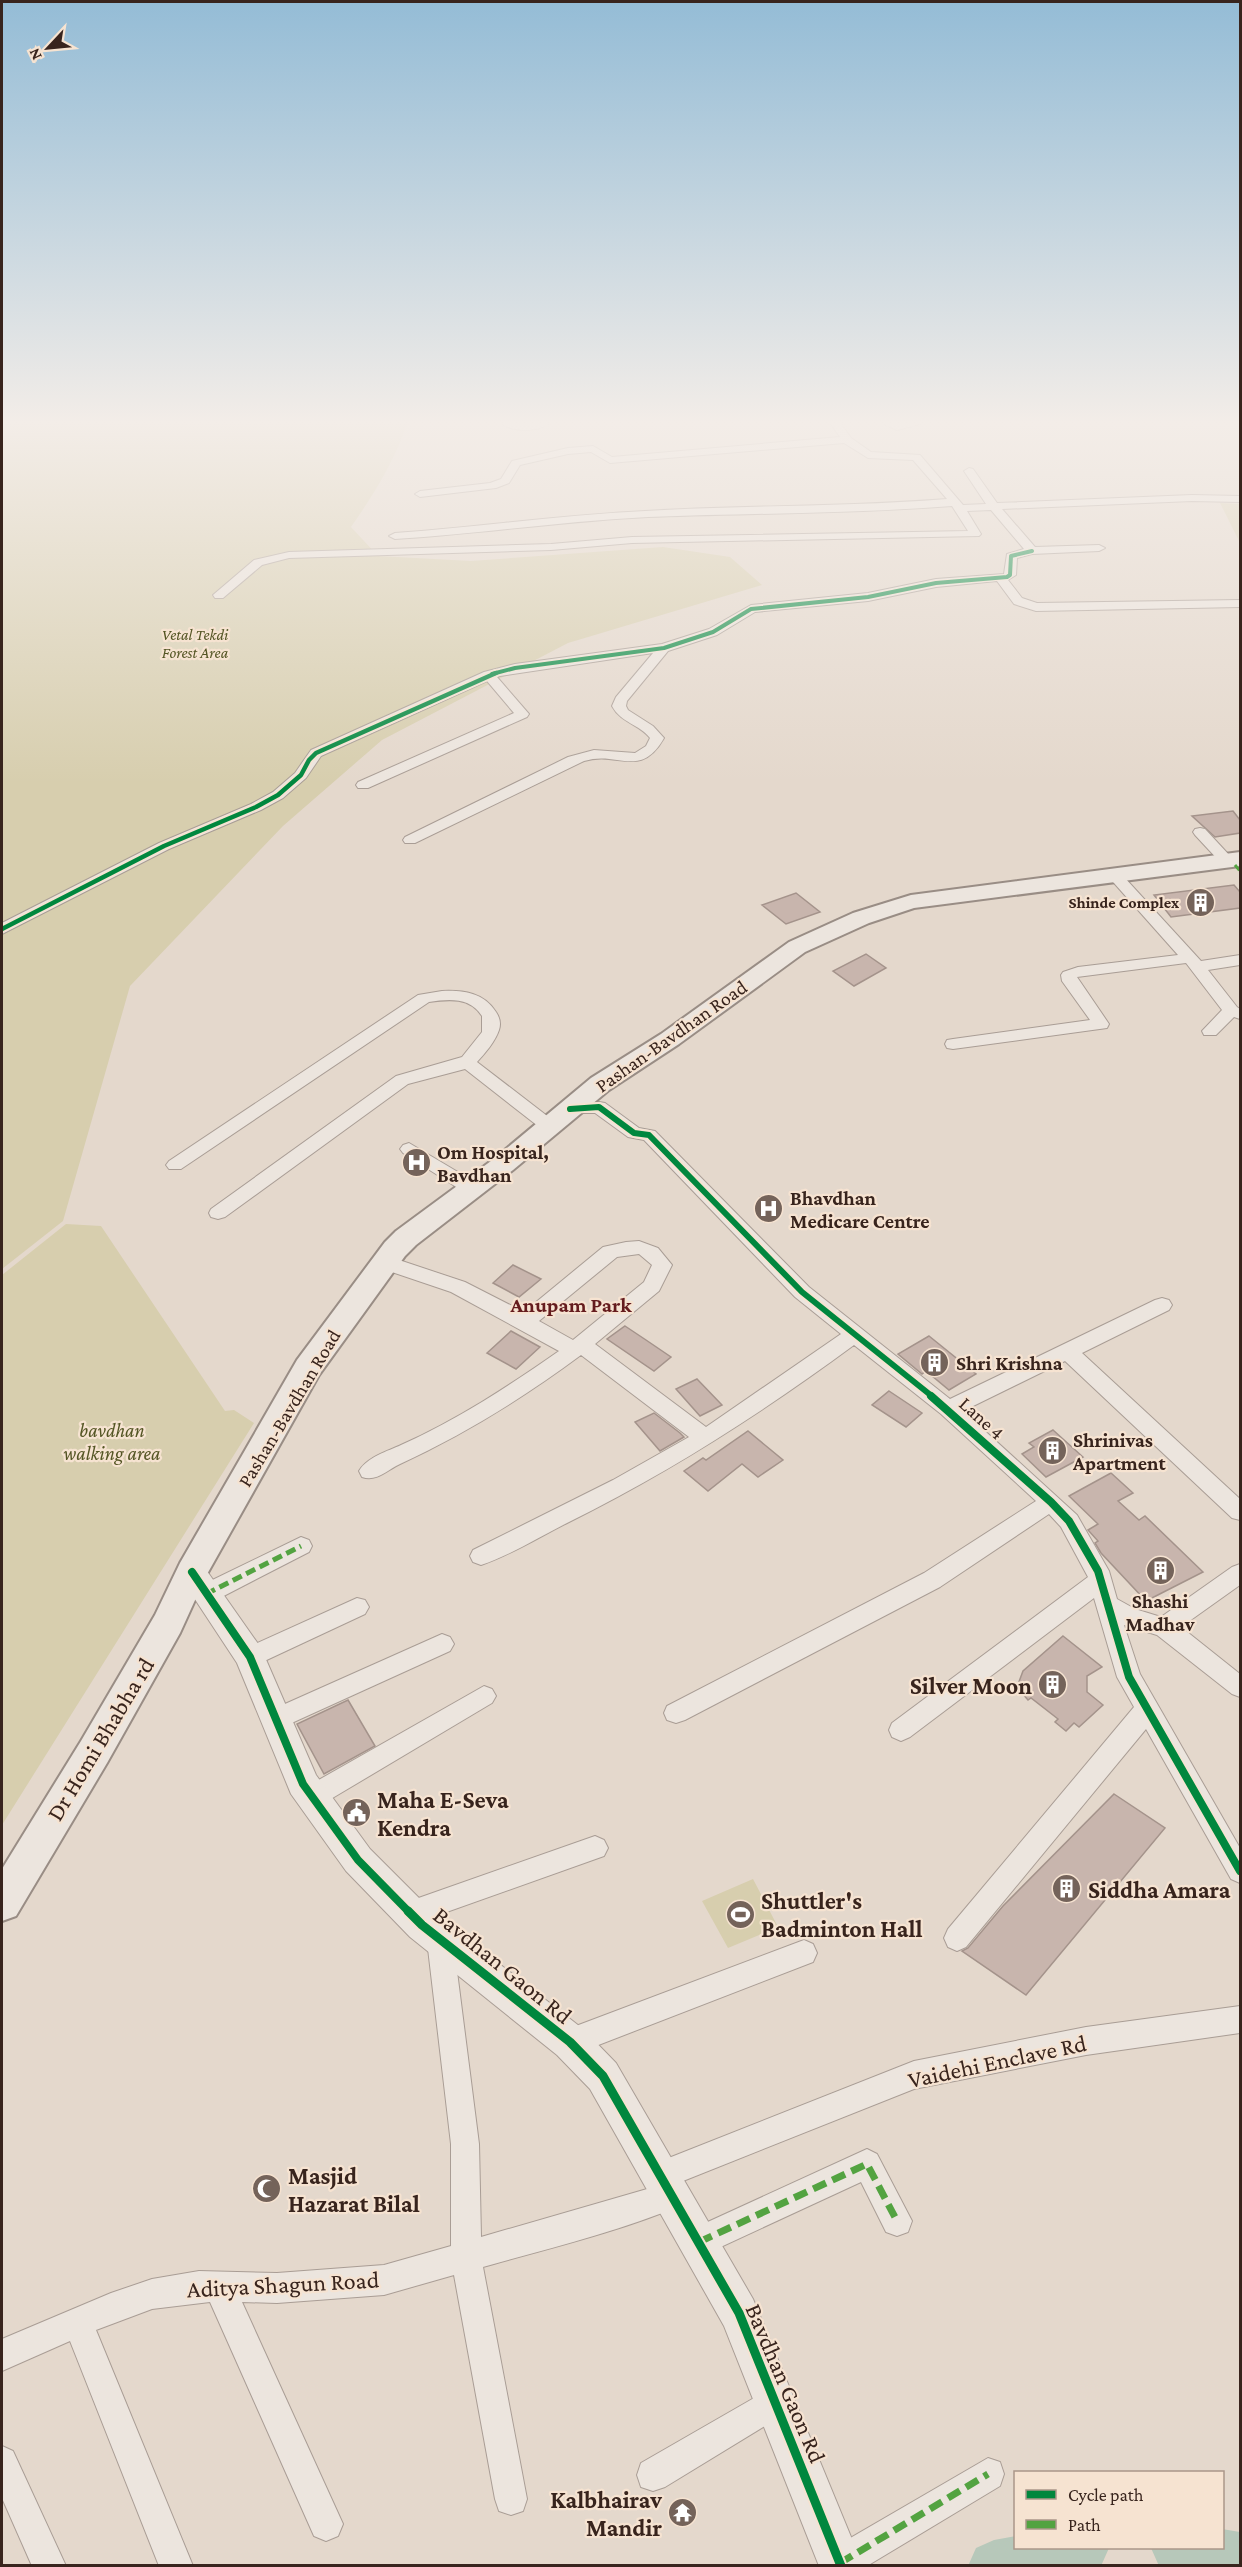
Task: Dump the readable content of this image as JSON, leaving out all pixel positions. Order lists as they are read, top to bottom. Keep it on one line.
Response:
{"streets":{"main road":["Pashan-Bavdhan Road","Dr Homi Bhabha rd"],"street":["Lane 4","Bavdhan Gaon Rd","Vaidehi Enclave Rd","Aditya Shagun Road"]},"crossings":[["Pashan-Bavdhan Road","Lane 4"],["Pashan-Bavdhan Road","Dr Homi Bhabha rd"],["Pashan-Bavdhan Road","Bavdhan Gaon Rd"],["Dr Homi Bhabha rd","Bavdhan Gaon Rd"],["Bavdhan Gaon Rd","Vaidehi Enclave Rd"],["Bavdhan Gaon Rd","Aditya Shagun Road"],["Vaidehi Enclave Rd","Aditya Shagun Road"]],"districts":["Anupam Park"],"parks":["Vetal Tekdi Forest Area","bavdhan walking area"],"places":{"building":["Shinde Complex","Shri Krishna","Shrinivas Apartment","Shashi Madhav","Silver Moon","Siddha Amara"],"hospital":["Om Hospital, Bavdhan","Bhavdhan Medicare Centre"],"public building":["Maha E-Seva Kendra"],"sports":["Shuttler's Badminton Hall"],"mosque":["Masjid Hazarat Bilal"],"temple":["Kalbhairav Mandir"]},"legend":["Cycle path","Path"],"north":"bottom left"}
